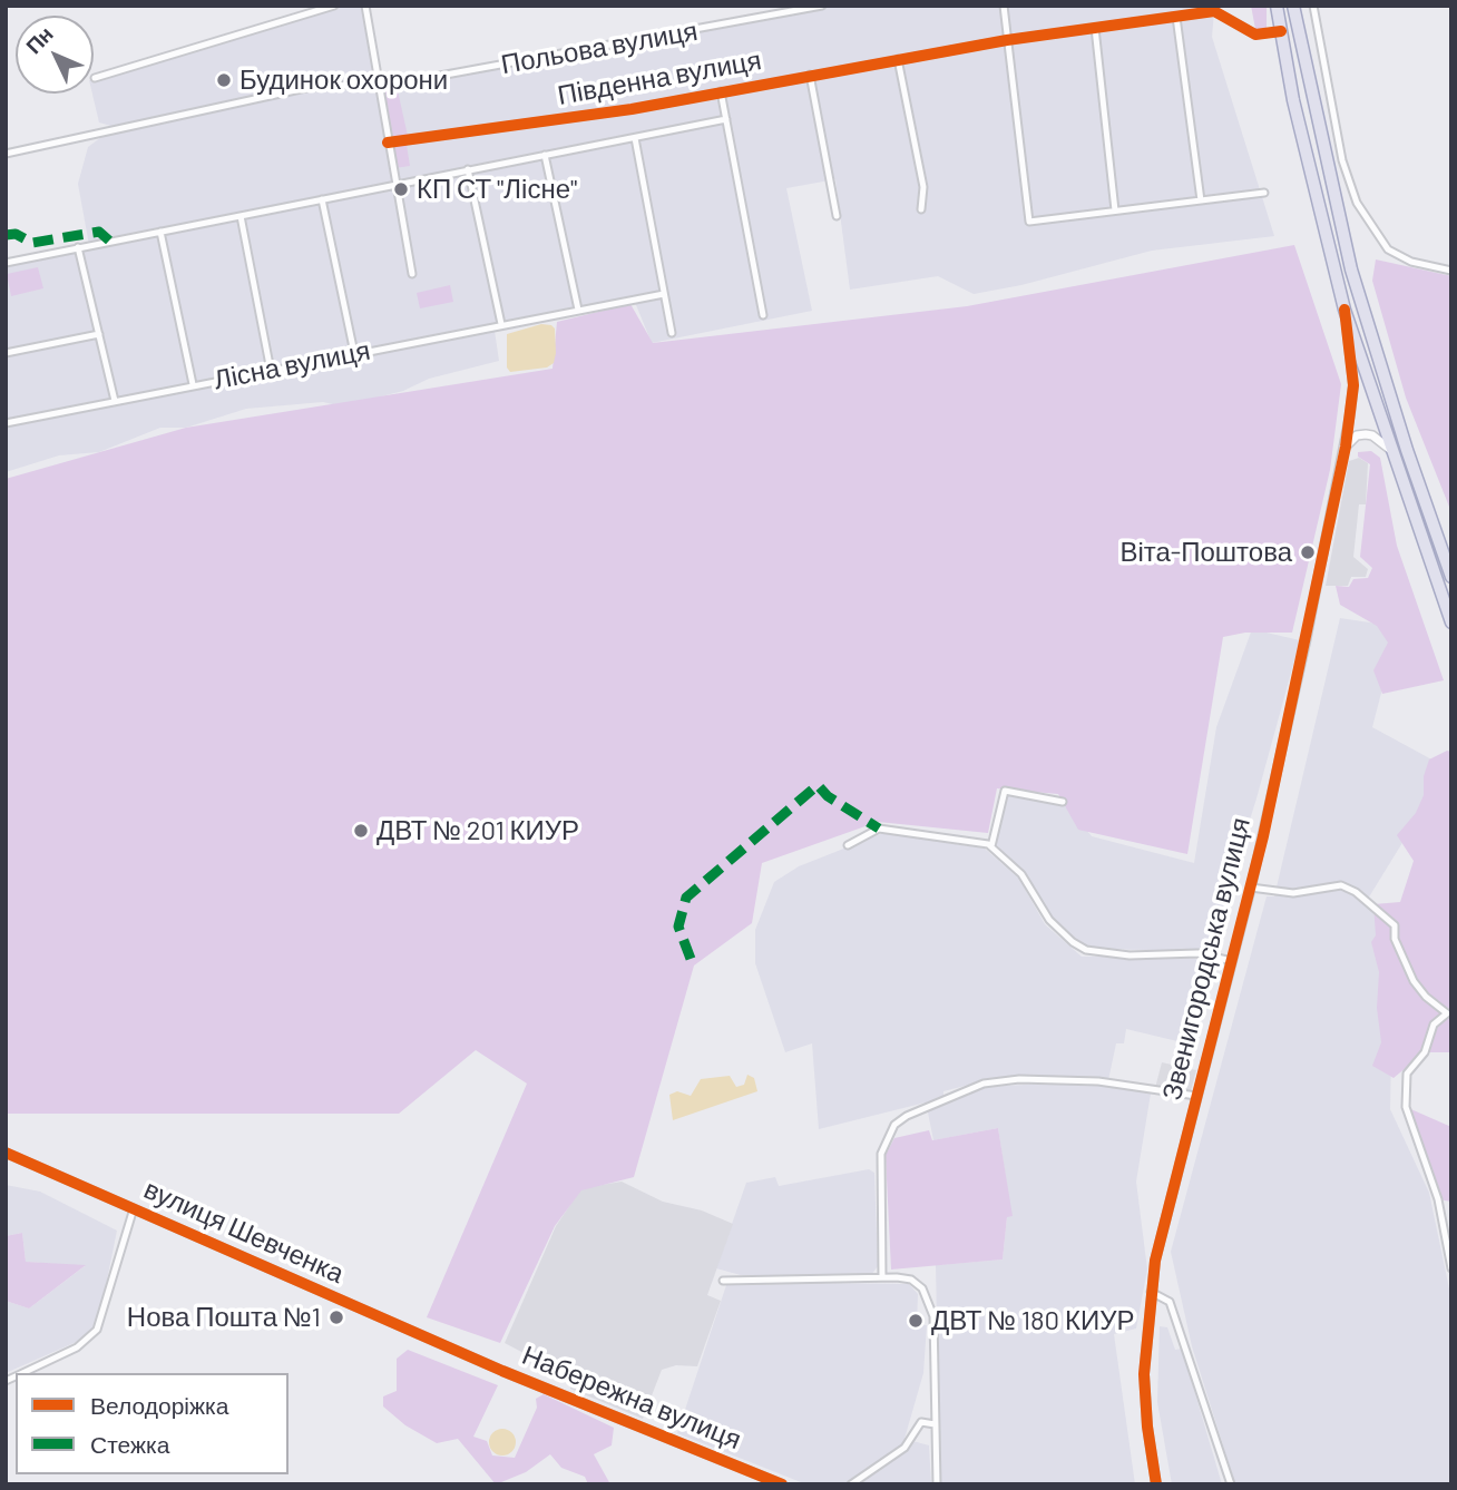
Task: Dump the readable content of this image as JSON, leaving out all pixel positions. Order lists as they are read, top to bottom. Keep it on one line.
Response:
{"streets":{"street":["Польова вулиця","Південна вулиця","Лісна вулиця","Звенигородська вулиця","вулиця Шевченка","Набережна вулиця"]},"crossings":[["вулиця Шевченка","Набережна вулиця"]],"places":["Будинок охорони","КП СТ \"Лісне\"","Віта-Поштова","ДВТ № 201 КИУР","Нова Пошта №1","ДВТ № 180 КИУР"],"legend":["Велодоріжка","Стежка"],"north":"top left"}
